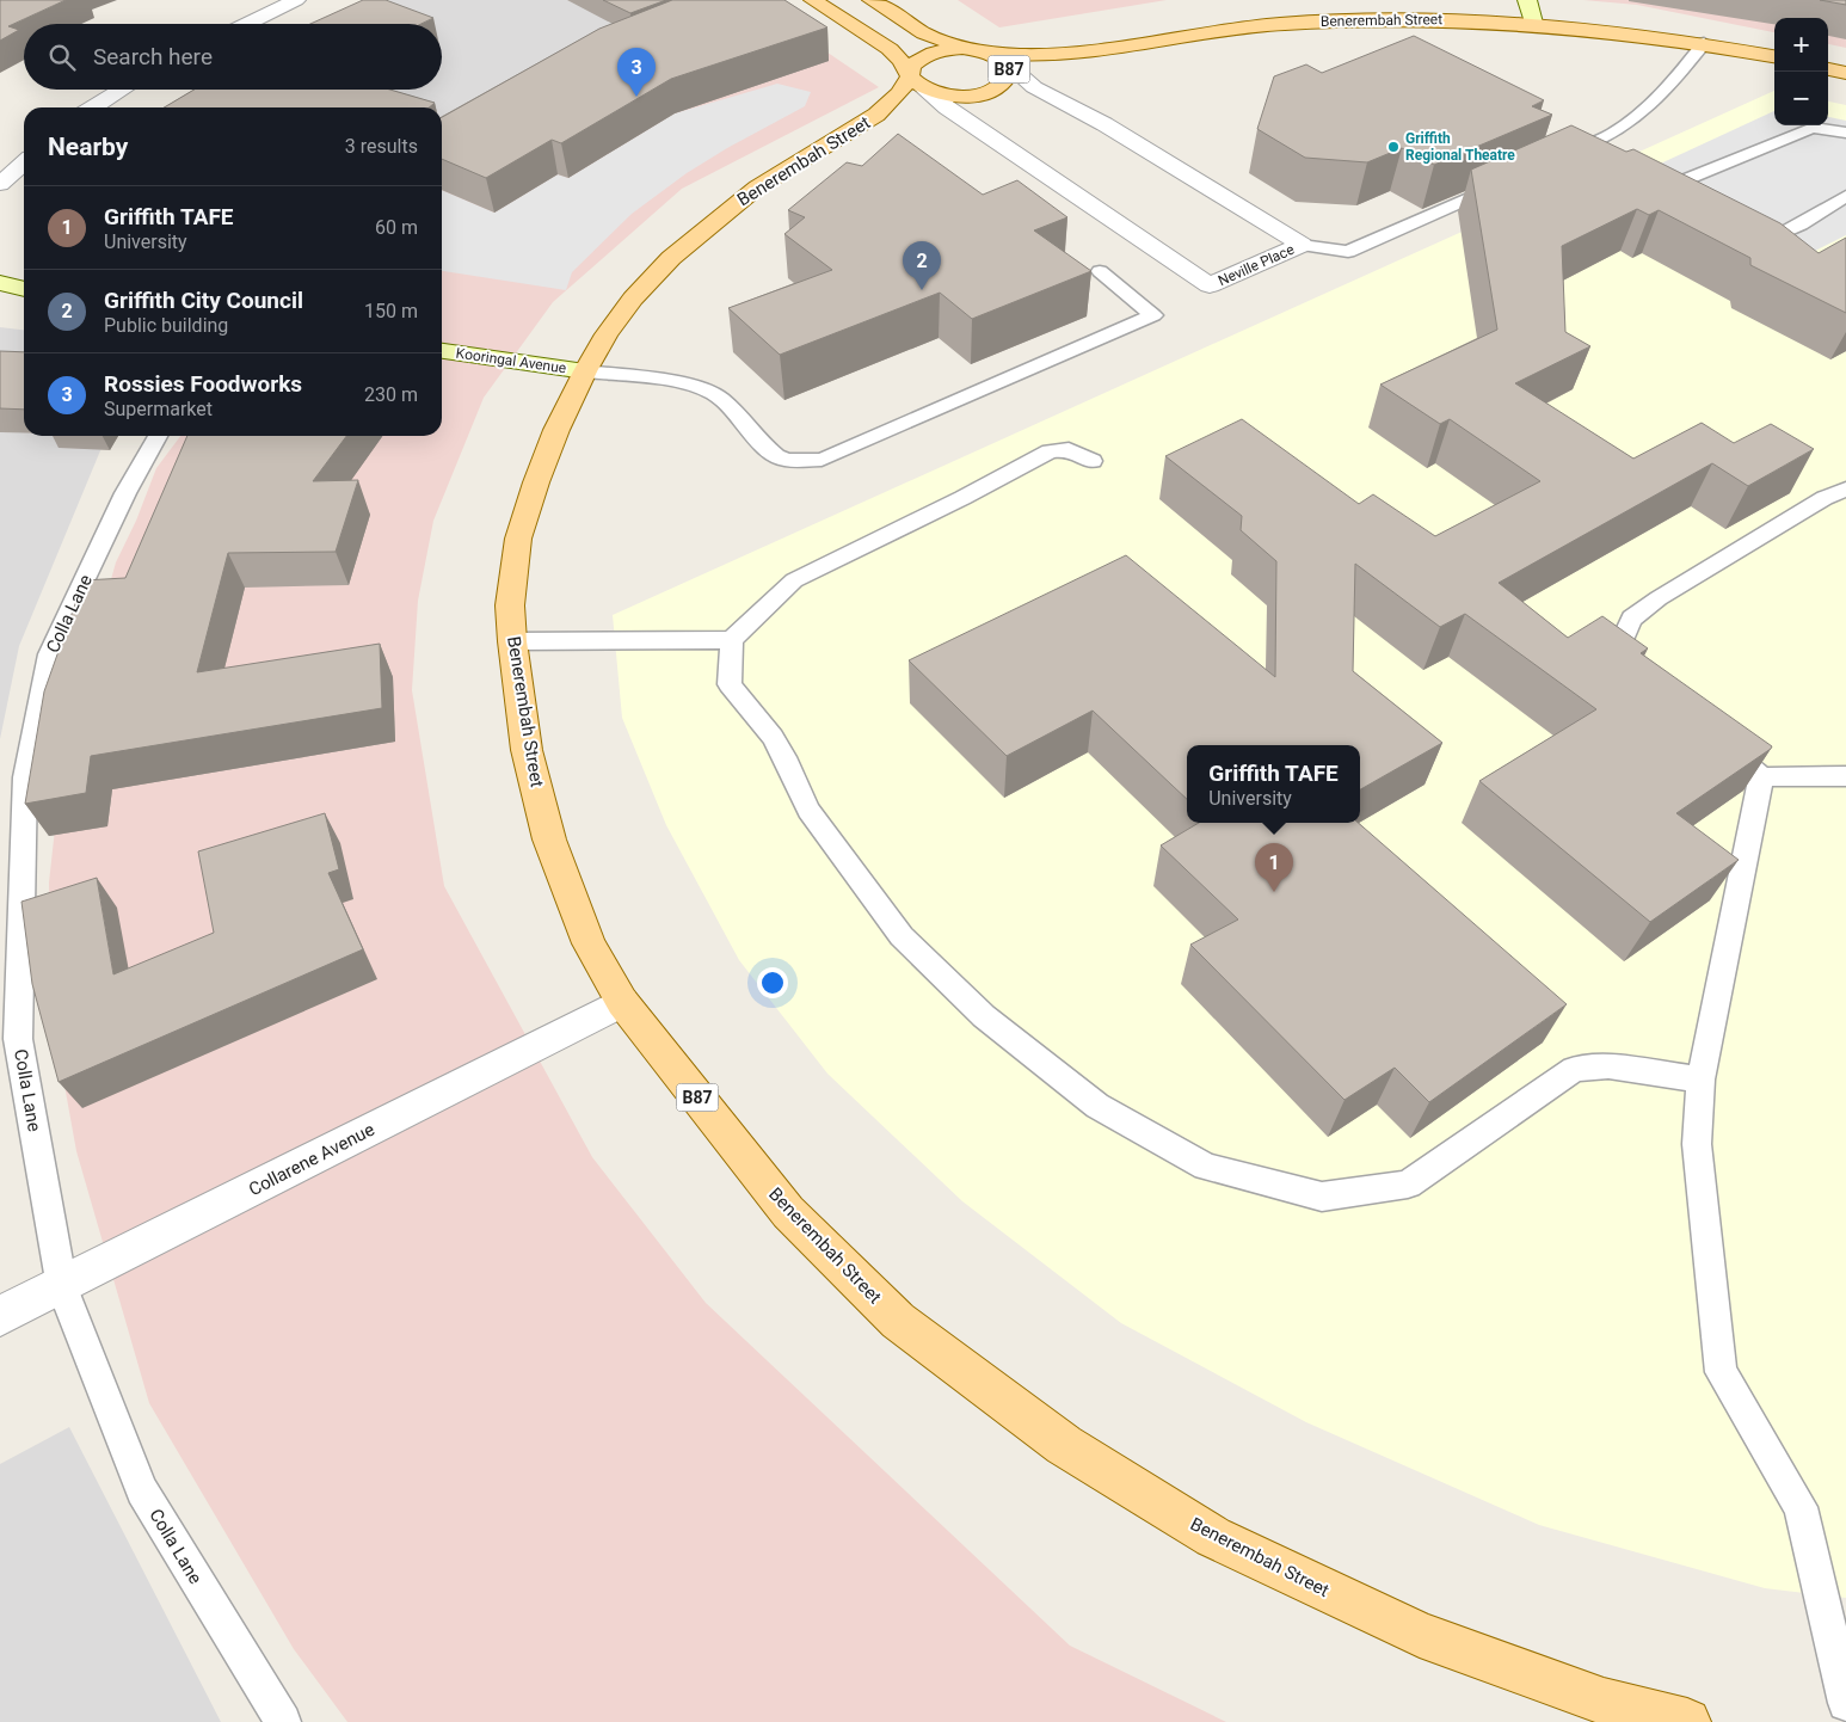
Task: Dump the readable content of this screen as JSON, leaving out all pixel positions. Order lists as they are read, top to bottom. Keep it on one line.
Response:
{"streets":{"main road":["Benerembah Street","B87"],"street":["Neville Place","Kooringal Avenue","Collarene Avenue"],"lane":["Colla Lane"]},"crossings":[["Benerembah Street","B87"],["Benerembah Street","Neville Place"],["Benerembah Street","Kooringal Avenue"],["Benerembah Street","Collarene Avenue"],["B87","Neville Place"],["Colla Lane","Collarene Avenue"]],"places":["Griffith Regional Theatre"],"page":{"map_buttons":["+","−"],"search":"Search here","pins":["3","2","1"],"heading":["Nearby","3 results"],"list":[{"mark":"1","name":"Griffith TAFE","note":"University","value":"60 m"},{"mark":"2","name":"Griffith City Council","note":"Public building","value":"150 m"},{"mark":"3","name":"Rossies Foodworks","note":"Supermarket","value":"230 m"}],"popup":["Griffith TAFE","University"]}}
